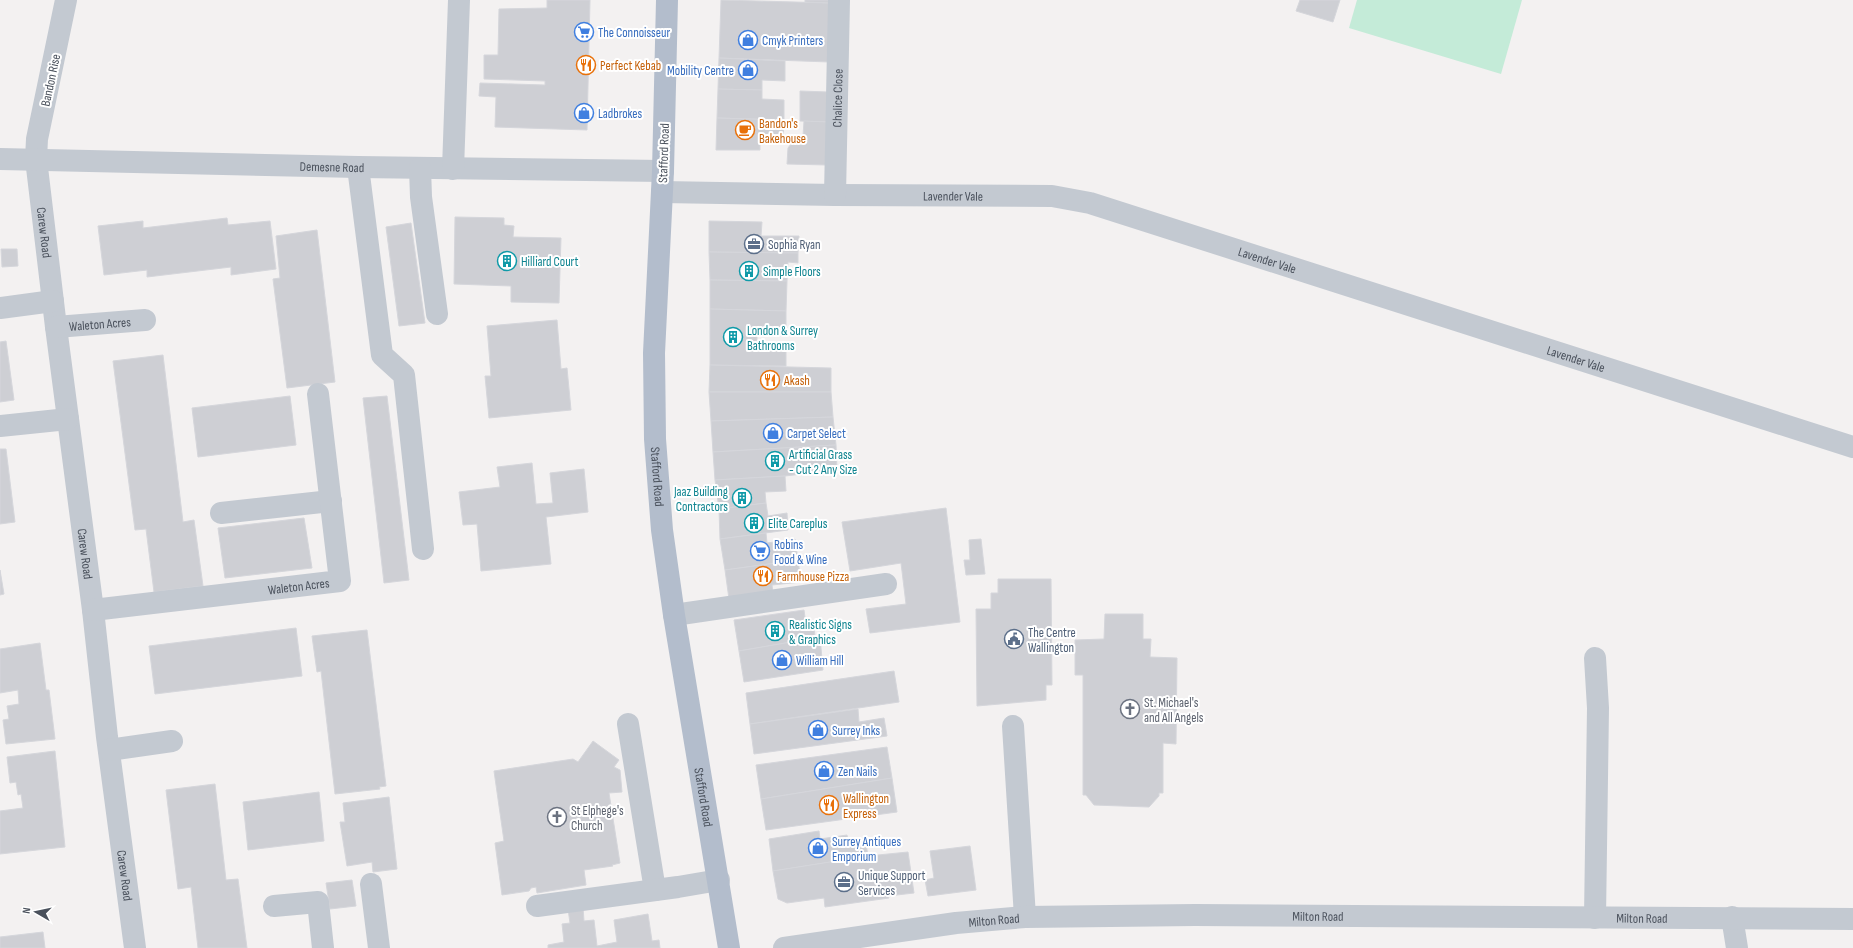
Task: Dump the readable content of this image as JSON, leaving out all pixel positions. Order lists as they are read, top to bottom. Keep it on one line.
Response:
{"streets":{"main road":["Stafford Road"],"street":["Bandon Rise","Chalice Close","Demesne Road","Lavender Vale","Carew Road","Waleton Acres","Milton Road"]},"crossings":[["Bandon Rise","Demesne Road"],["Bandon Rise","Carew Road"],["Chalice Close","Lavender Vale"],["Stafford Road","Demesne Road"],["Stafford Road","Lavender Vale"],["Demesne Road","Lavender Vale"],["Demesne Road","Carew Road"],["Carew Road","Waleton Acres"]],"places":{"supermarket":["The Connoisseur","Robins Food & Wine"],"shop":["Cmyk Printers","Mobility Centre","Ladbrokes","Carpet Select","William Hill","Surrey Inks","Zen Nails","Surrey Antiques Emporium"],"restaurant":["Perfect Kebab","Akash","Farmhouse Pizza","Wallington Express"],"cafe":["Bandon's Bakehouse"],"office":["Sophia Ryan","Unique Support Services"],"building":["Hilliard Court","Simple Floors","London & Surrey Bathrooms","Artificial Grass - Cut 2 Any Size","Jaaz Building Contractors","Elite Careplus","Realistic Signs & Graphics"],"public building":["The Centre Wallington"],"church":["St. Michael's and All Angels","St Elphege's Church"]},"north":"left"}
